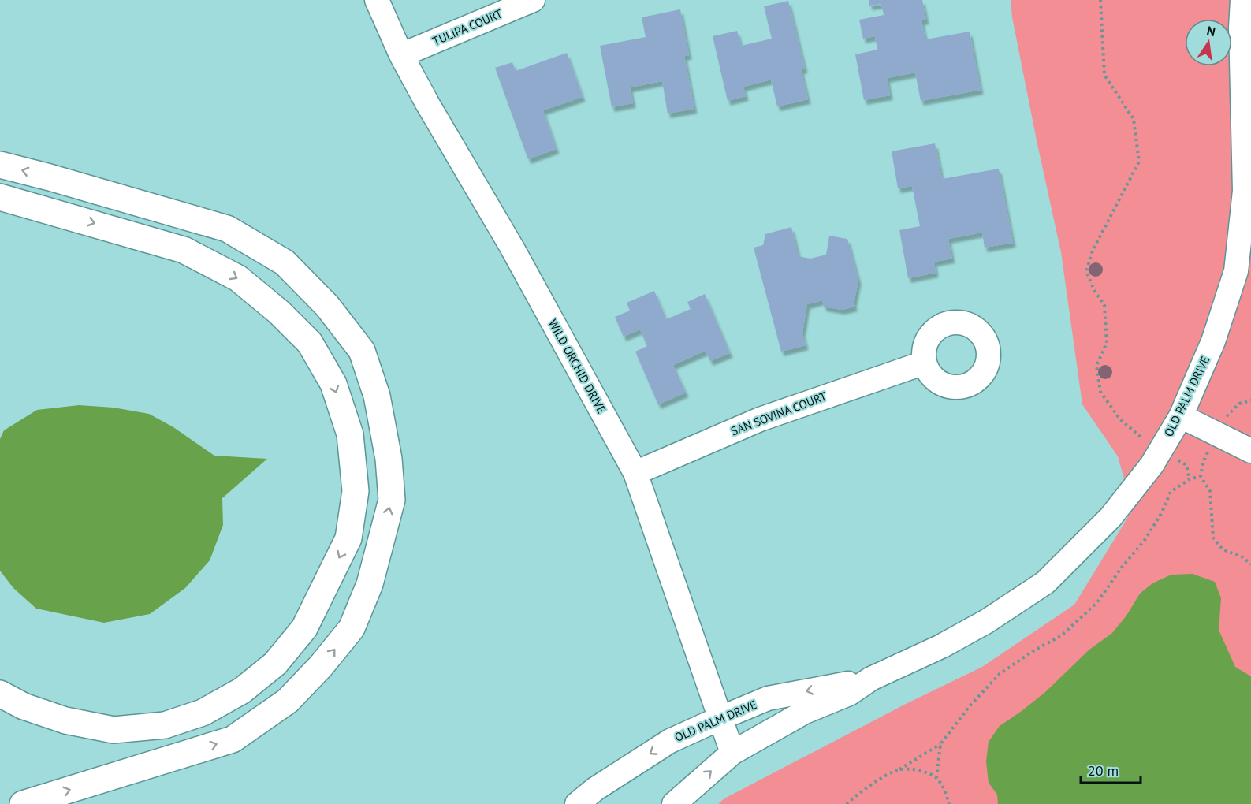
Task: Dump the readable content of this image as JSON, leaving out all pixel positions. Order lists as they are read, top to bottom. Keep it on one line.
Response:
{"streets":{"street":["TULIPA COURT","WILD ORCHID DRIVE","OLD PALM DRIVE","SAN SOVINA COURT"]},"crossings":[["TULIPA COURT","WILD ORCHID DRIVE"],["WILD ORCHID DRIVE","OLD PALM DRIVE"],["WILD ORCHID DRIVE","SAN SOVINA COURT"]],"scale_bar":"20 m","north":"top"}
